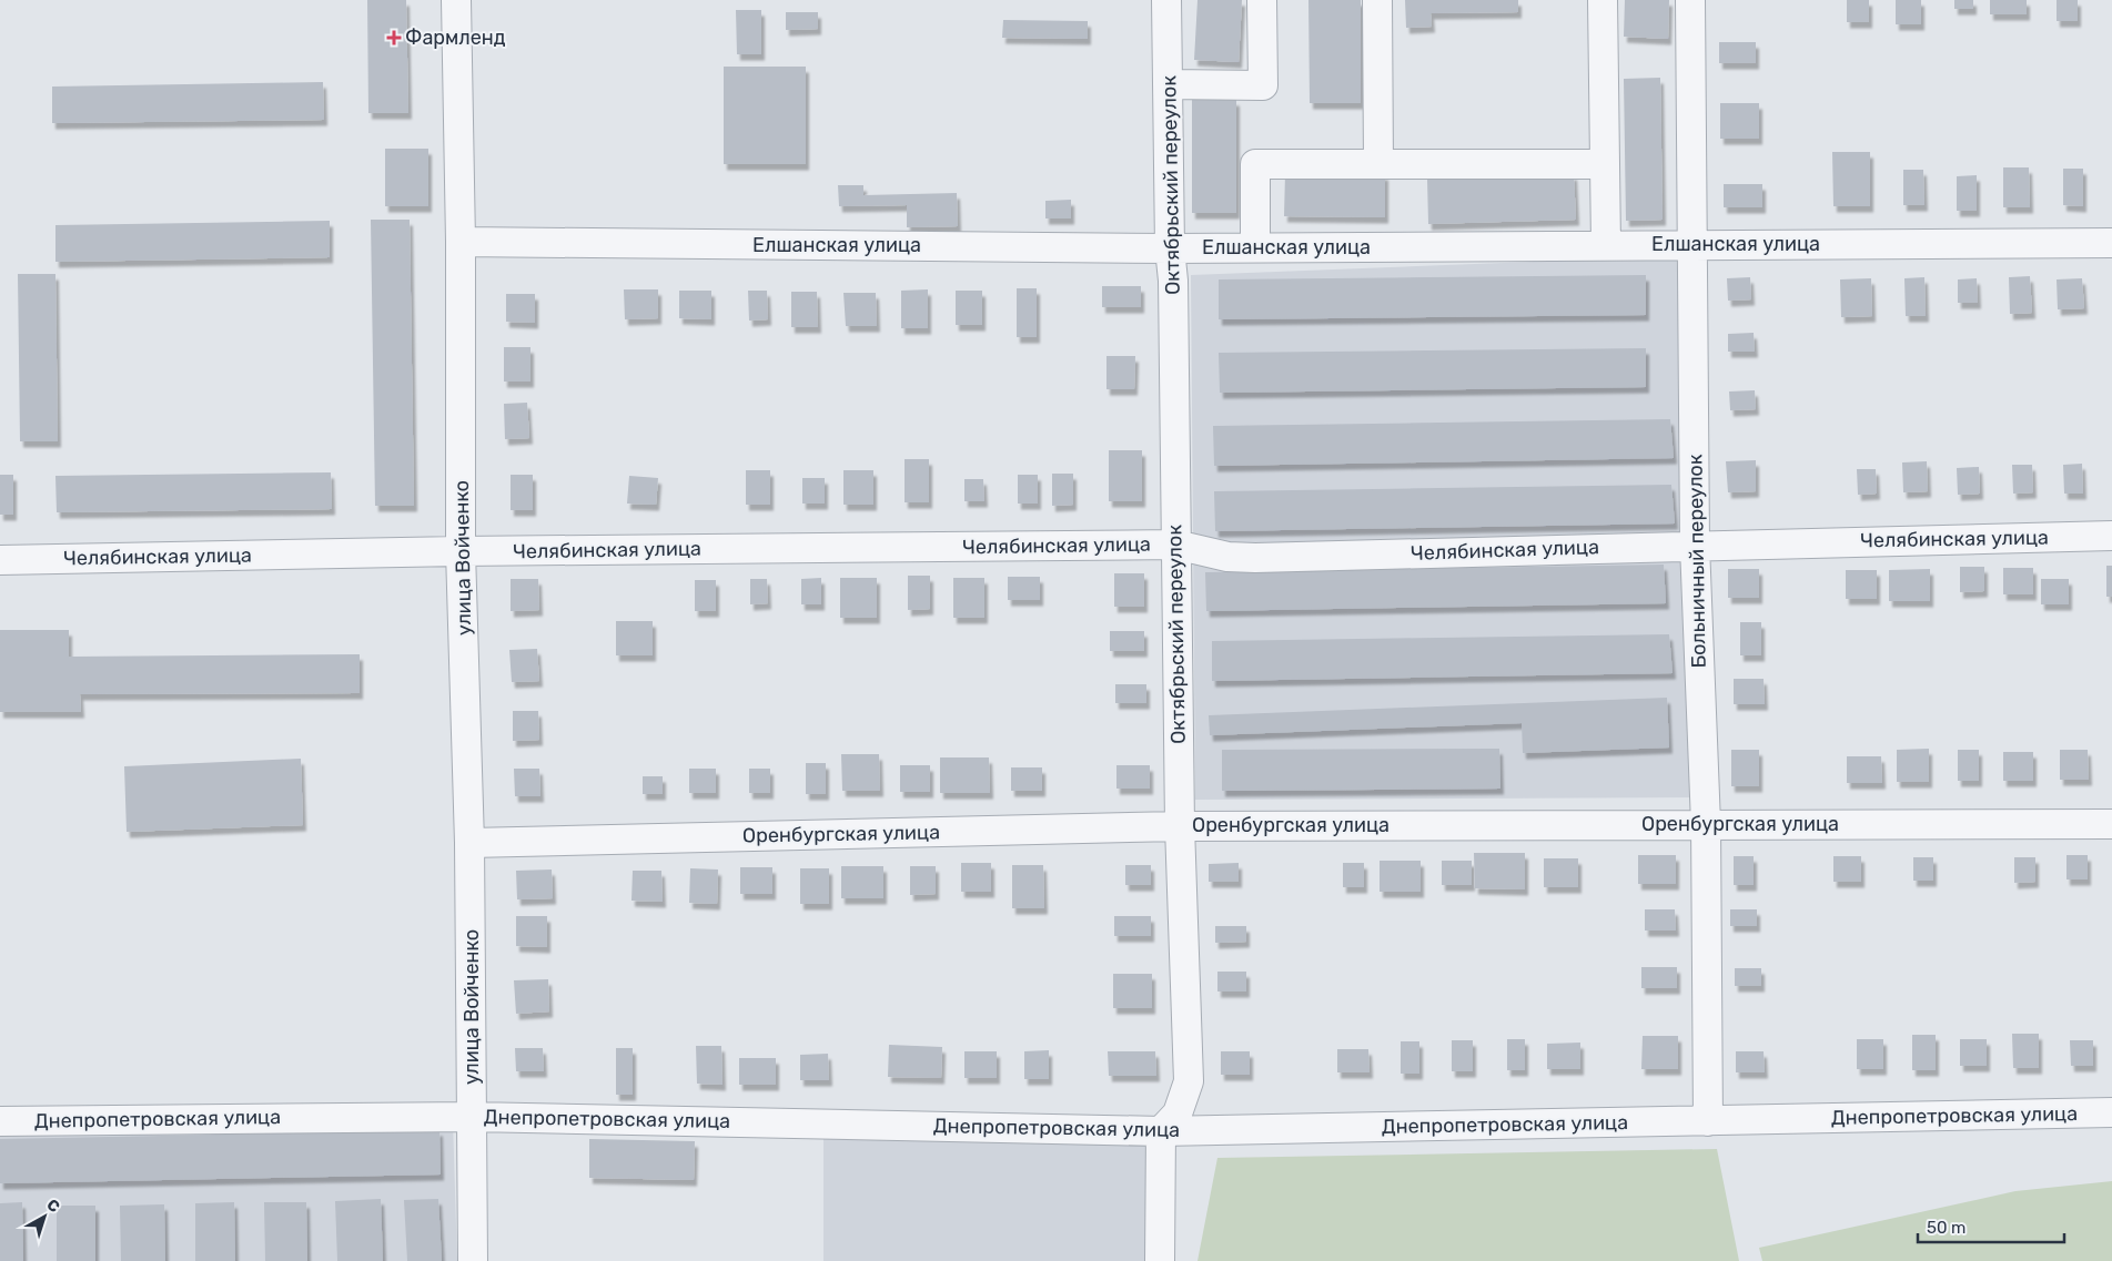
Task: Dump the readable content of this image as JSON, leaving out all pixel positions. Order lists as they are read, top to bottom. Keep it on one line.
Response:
{"streets":{"street":["Октябрьский переулок","Елшанская улица","Челябинская улица","улица Войченко","Больничный переулок","Оренбургская улица","Днепропетровская улица"]},"crossings":[["Октябрьский переулок","Елшанская улица"],["Октябрьский переулок","Челябинская улица"],["Октябрьский переулок","Оренбургская улица"],["Октябрьский переулок","Днепропетровская улица"],["Елшанская улица","улица Войченко"],["Елшанская улица","Больничный переулок"],["Челябинская улица","улица Войченко"],["Челябинская улица","Больничный переулок"],["улица Войченко","Оренбургская улица"],["улица Войченко","Днепропетровская улица"],["Больничный переулок","Оренбургская улица"],["Больничный переулок","Днепропетровская улица"]],"places":{"health":["Фармленд"]},"scale_bar":"50 m","north":"top right"}
